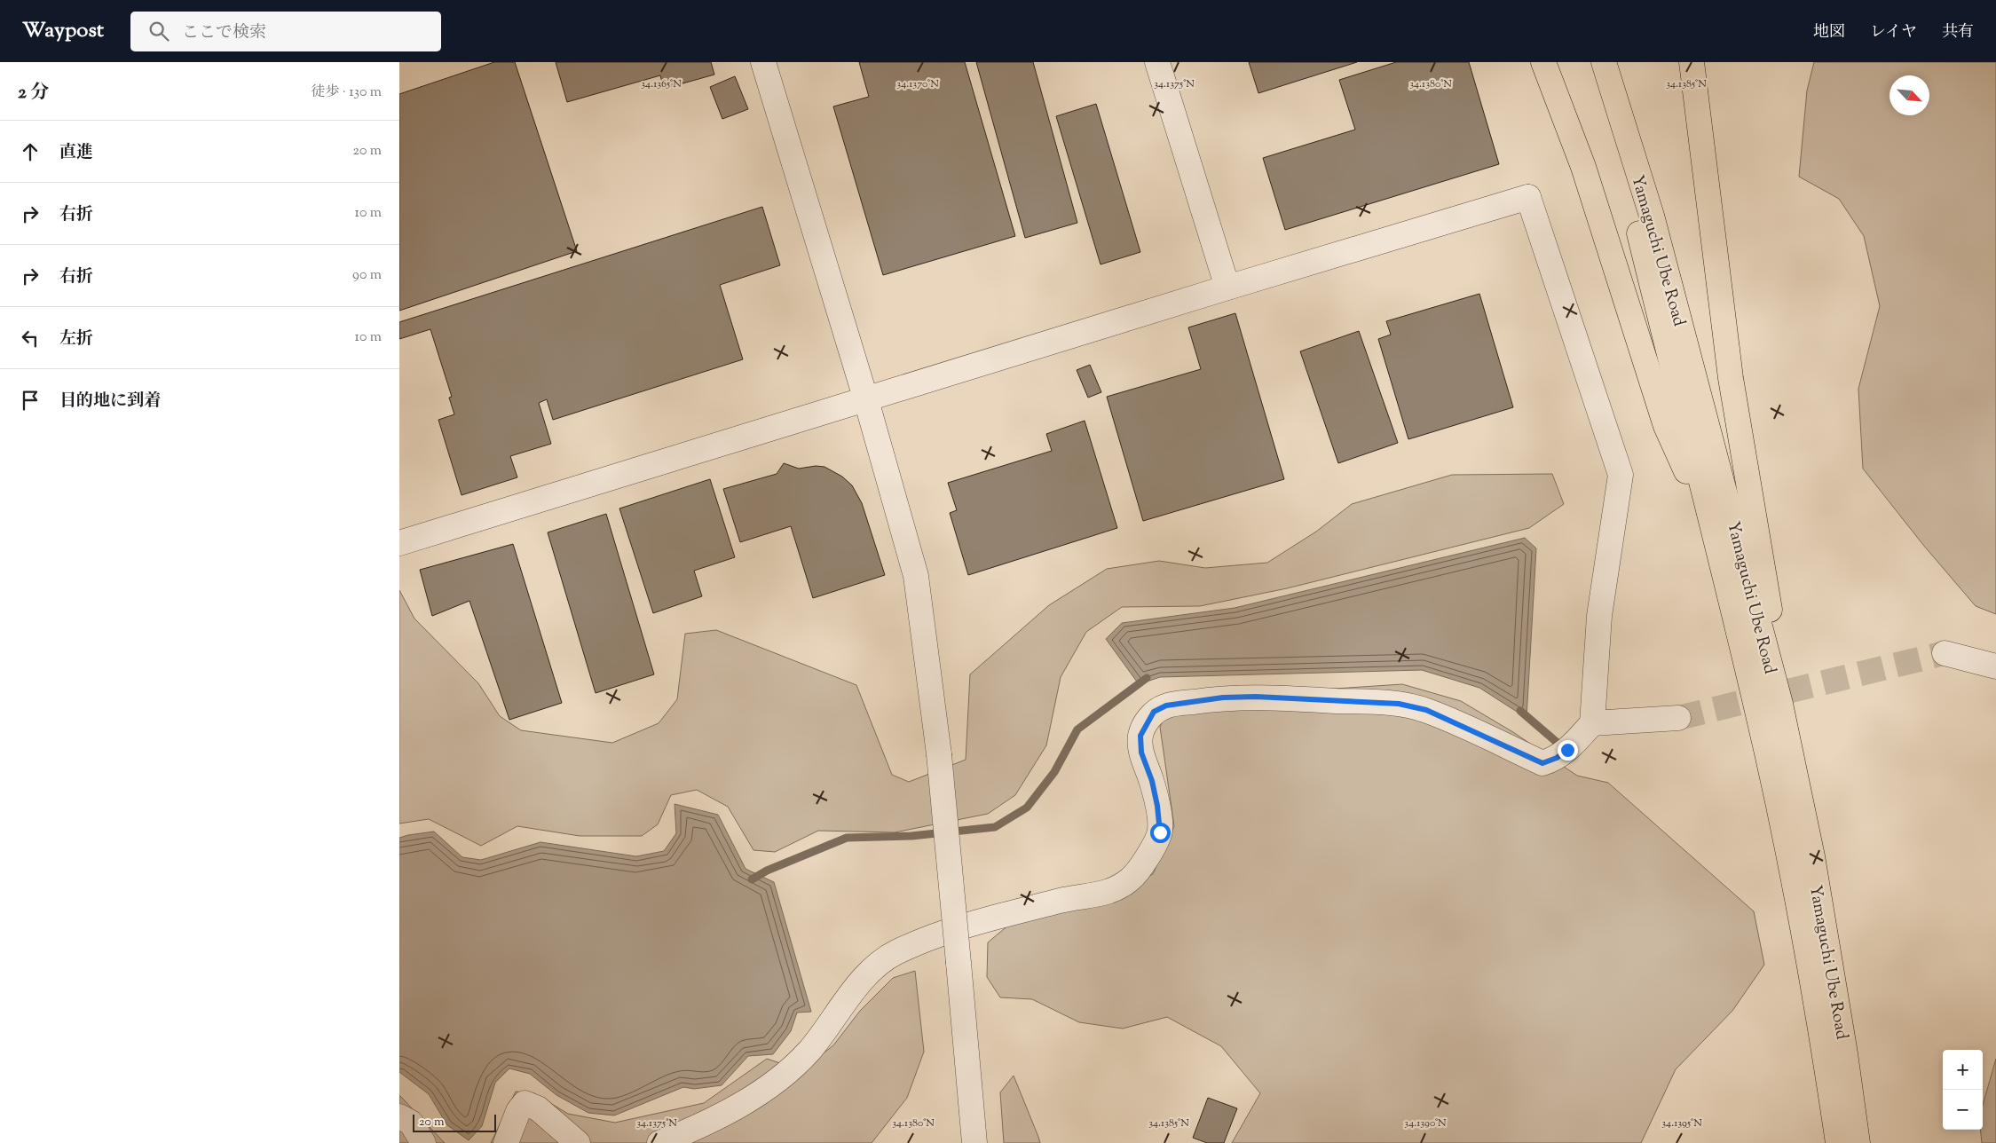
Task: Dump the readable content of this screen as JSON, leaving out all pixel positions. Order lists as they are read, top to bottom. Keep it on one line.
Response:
{"streets":{"highway":["Yamaguchi Ube Road"]},"scale_bar":"20 m","north":"bottom right","page":{"header":"Waypost","search":"ここで検索","nav":["地図","レイヤ","共有"],"heading":["2 分","徒歩 · 130 m"],"list":[["直進","20 m"],["右折","10 m"],["右折","90 m"],["左折","10 m"],"目的地に到着"],"map_buttons":["+","−"],"scale":"20 m"},"coordinates":["34.1365°N","34.1370°N","34.1375°N","34.1380°N","34.1385°N","34.1390°N","34.1395°N"]}
